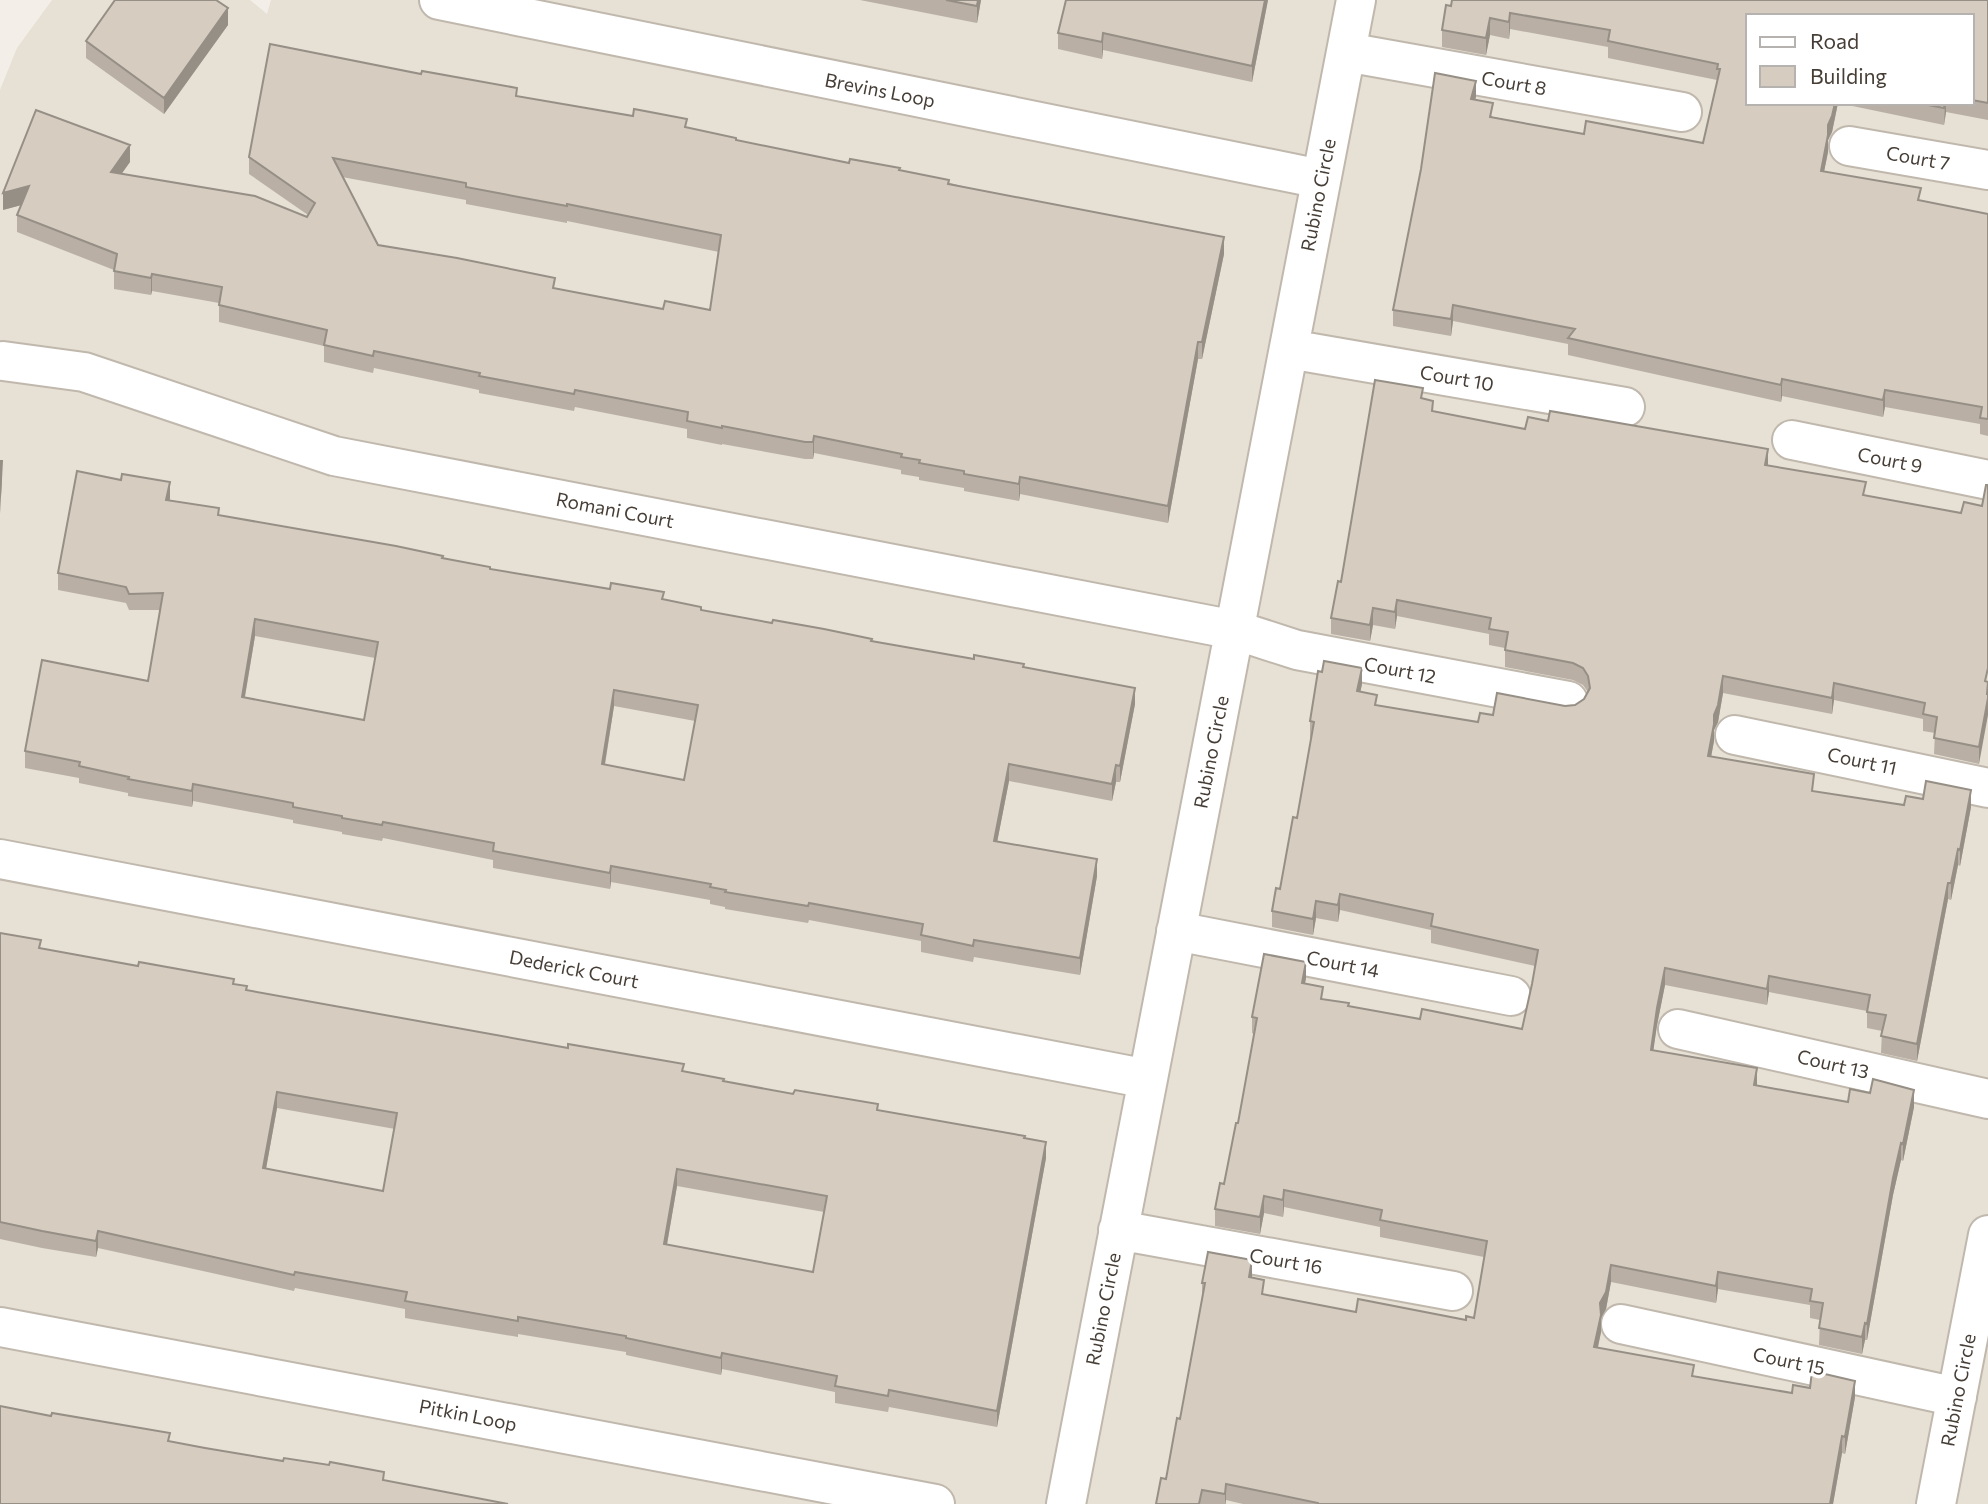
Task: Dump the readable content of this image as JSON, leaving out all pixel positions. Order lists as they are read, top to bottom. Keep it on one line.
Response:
{"streets":{"street":["Court 8","Brevins Loop","Court 7","Rubino Circle","Court 10","Court 9","Romani Court","Court 12","Court 11","Court 14","Dederick Court","Court 13","Court 16","Court 15","Pitkin Loop"]},"crossings":[["Court 8","Rubino Circle"],["Brevins Loop","Rubino Circle"],["Rubino Circle","Court 10"],["Rubino Circle","Romani Court"],["Rubino Circle","Court 12"],["Rubino Circle","Court 14"],["Rubino Circle","Dederick Court"],["Rubino Circle","Court 16"],["Rubino Circle","Court 15"],["Romani Court","Court 12"]],"legend":["Road","Building"]}
